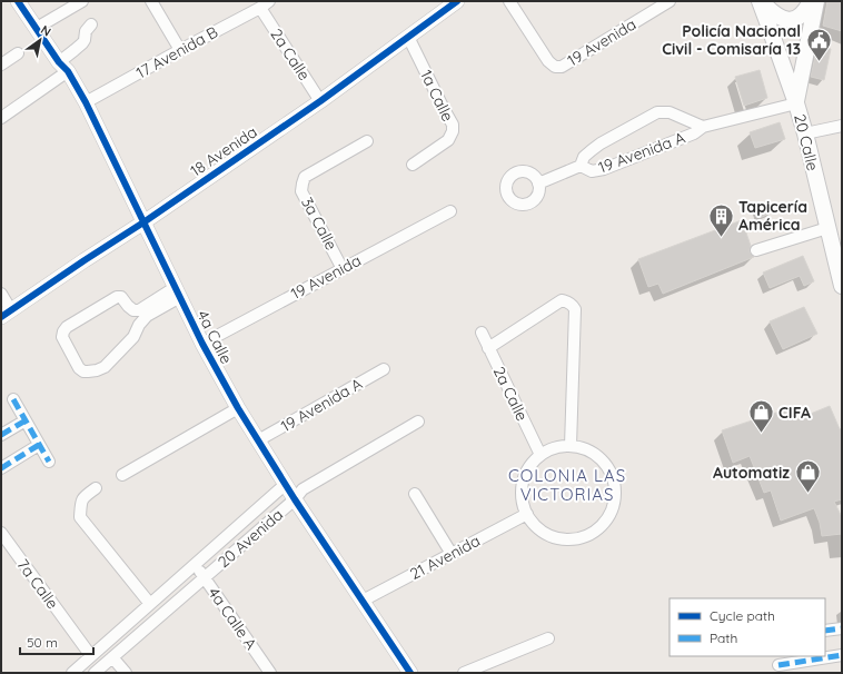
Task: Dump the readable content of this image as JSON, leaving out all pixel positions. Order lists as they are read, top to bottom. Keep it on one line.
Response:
{"streets":{"main road":["20 Calle"],"street":["19 Avenida","17 Avenida B","2a Calle","1a Calle","18 Avenida","19 Avenida A","3a Calle","4a Calle","20 Avenida","21 Avenida","7a Calle","4a Calle A"]},"crossings":[["19 Avenida","3a Calle"],["19 Avenida","4a Calle"],["17 Avenida B","2a Calle"],["17 Avenida B","4a Calle"],["2a Calle","18 Avenida"],["2a Calle","21 Avenida"],["1a Calle","18 Avenida"],["20 Calle","19 Avenida A"],["18 Avenida","4a Calle"],["19 Avenida A","4a Calle"],["4a Calle","20 Avenida"],["4a Calle","21 Avenida"],["20 Avenida","7a Calle"],["20 Avenida","4a Calle A"]],"districts":["COLONIA LAS VICTORIAS"],"places":{"public building":["Policía Nacional Civil - Comisaría 13"],"building":["Tapicería América"],"shop":["CIFA","Automatiz"]},"legend":["Cycle path","Path"],"scale_bar":"50 m","north":"top right"}
